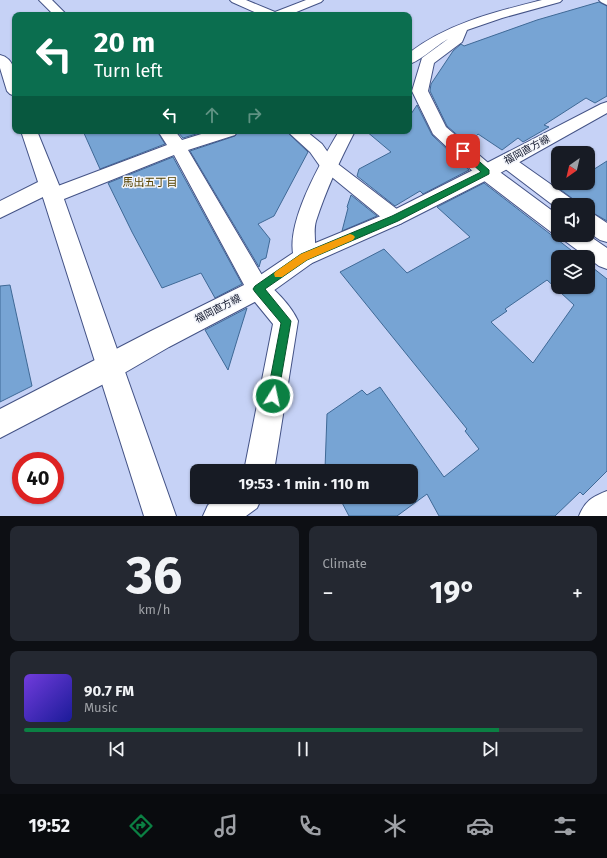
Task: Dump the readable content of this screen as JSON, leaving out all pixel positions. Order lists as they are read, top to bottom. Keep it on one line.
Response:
{"streets":{"street":["福岡直方線"]},"districts":["馬出五丁目"],"north":"bottom left","page":{"turn":["20 m","Turn left"],"limit":"40","trip":"19:53 · 1 min · 110 m","tile":[["36","km/h"],"Climate"],"heat":["−","19°","+"],"song":["90.7 FM","Music"],"tabs":"19:52"}}
